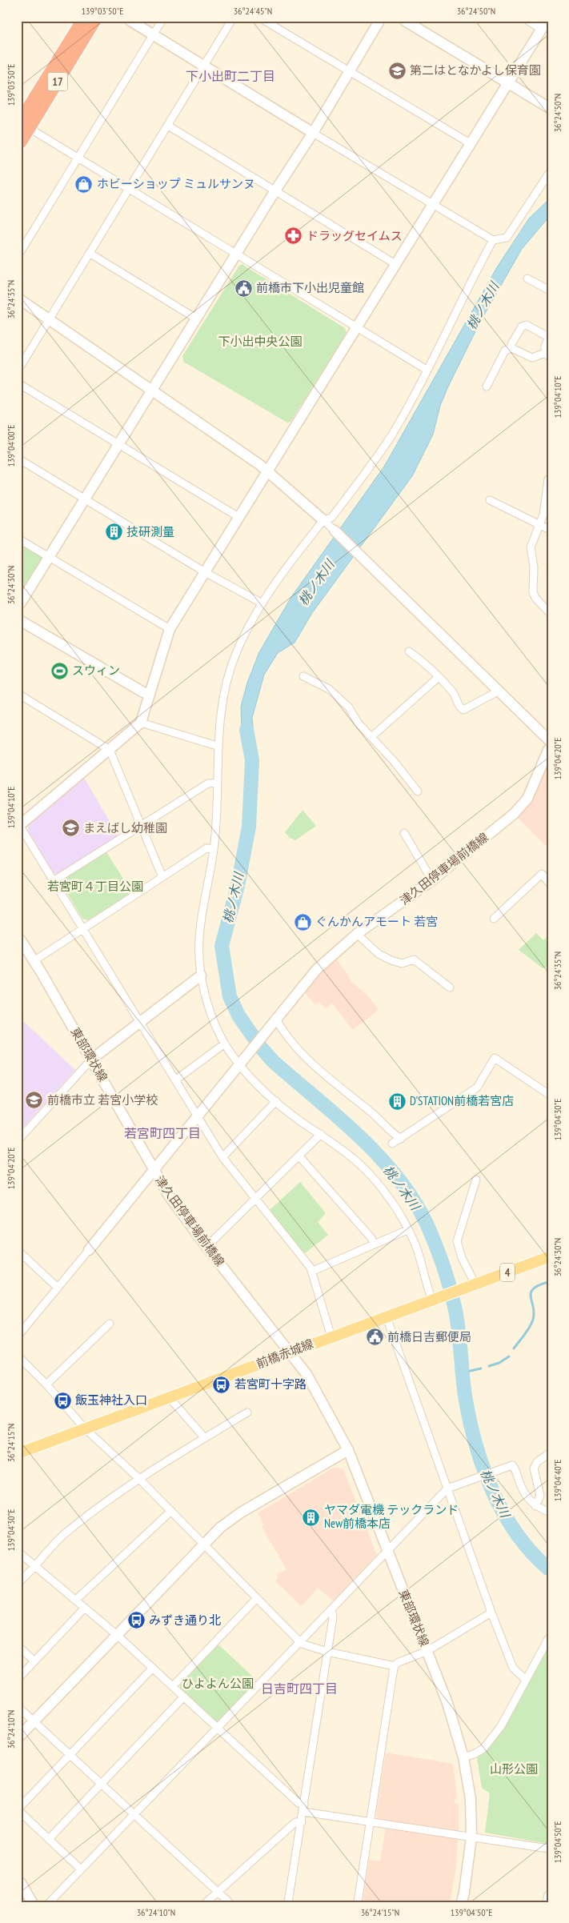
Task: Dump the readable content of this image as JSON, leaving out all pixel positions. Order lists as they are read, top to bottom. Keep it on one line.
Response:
{"streets":{"highway":["17"],"main road":["4","前橋赤城線"],"street":["津久田停車場前橋線","東部環状線"]},"crossings":[["津久田停車場前橋線","東部環状線"],["津久田停車場前橋線","前橋赤城線"],["東部環状線","前橋赤城線"],["4","前橋赤城線"]],"districts":["下小出町二丁目","若宮町四丁目","日吉町四丁目"],"water":["桃ノ木川"],"parks":["下小出中央公園","若宮町４丁目公園","ひよよん公園","山形公園"],"places":{"school or university":["第二はとなかよし保育園","まえばし幼稚園","前橋市立 若宮小学校"],"shop":["ホビーショップ ミュルサンヌ","ぐんかんアモート 若宮"],"pharmacy":["ドラッグセイムス"],"public building":["前橋市下小出児童館","前橋日吉郵便局"],"building":["技研測量","D'STATION前橋若宮店","ヤマダ電機 テックランド New前橋本店"],"sports":["スウィン"],"bus stop":["若宮町十字路","飯玉神社入口","みずき通り北"]},"coordinates":["139°03'50\"E","36°24'45\"N","36°24'50\"N","36°24'35\"N","139°04'10\"E","139°04'00\"E","36°24'30\"N","139°04'20\"E","139°04'30\"E","36°24'15\"N","139°04'40\"E","36°24'10\"N","139°04'50\"E"]}
